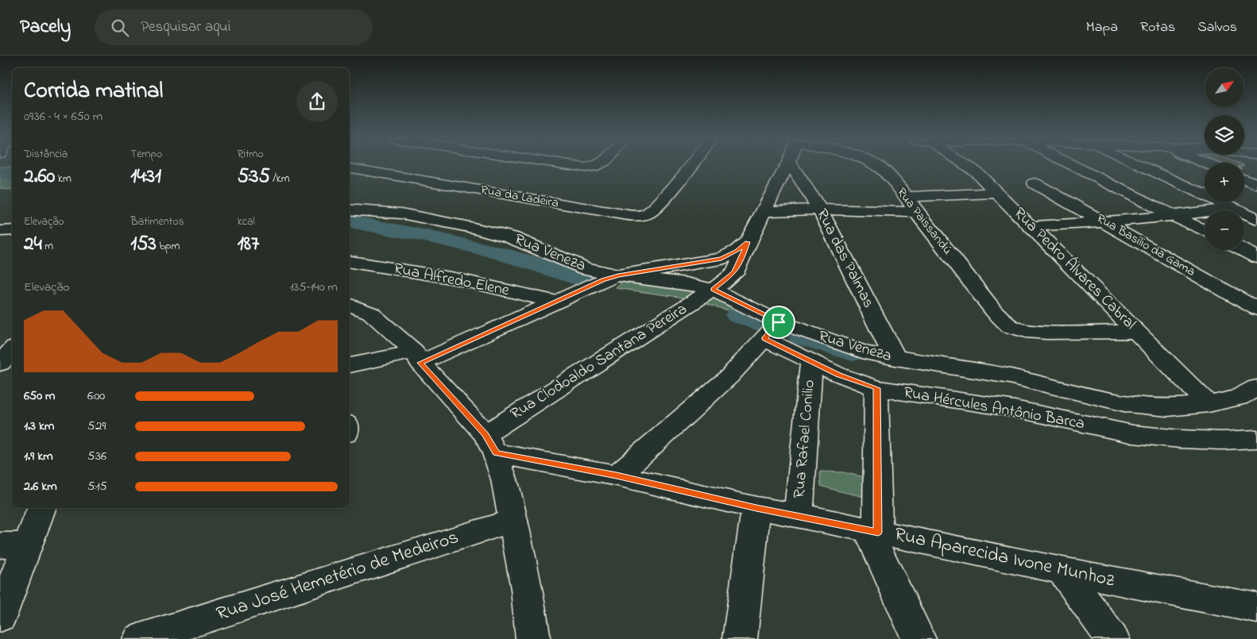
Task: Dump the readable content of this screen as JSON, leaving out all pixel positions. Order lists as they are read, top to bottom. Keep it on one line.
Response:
{"streets":{"street":["Rua da Ladeira","Rua Paissandú","Rua Basílio da Gama","Rua Veneza","Rua das Palmas","Rua Pedro Álvares Cabral","Rua Alfredo Elene","Rua Clodoaldo Santana Pereira","Rua Hércules Antônio Barca","Rua Rafael Conilio","Rua Aparecida Ivone Munhoz","Rua José Hemetério de Medeiros"]},"crossings":[["Rua Paissandú","Rua Pedro Álvares Cabral"],["Rua Veneza","Rua das Palmas"],["Rua Veneza","Rua Pedro Álvares Cabral"],["Rua Veneza","Rua Clodoaldo Santana Pereira"],["Rua Veneza","Rua Hércules Antônio Barca"],["Rua Clodoaldo Santana Pereira","Rua Aparecida Ivone Munhoz"],["Rua Hércules Antônio Barca","Rua Rafael Conilio"],["Rua Rafael Conilio","Rua Aparecida Ivone Munhoz"]],"north":"top right","page":{"header":"Pacely","search":"Pesquisar aqui","nav":["Mapa","Rotas","Salvos"],"map_buttons":["+","−"],"heading":["Corrida matinal","09:36 · 4 × 650 m"],"stats":[["Distância","2.60 km"],["Tempo","14:31"],["Ritmo","5:35 /km"],["Elevação","24 m"],["Batimentos","153 bpm"],["kcal","187"]],"chart":["Elevação","135–140 m"],"list":[{"name":"650 m","note":"6:00"},{"name":"1.3 km","note":"5:29"},{"name":"1.9 km","note":"5:36"},{"name":"2.6 km","note":"5:15"}]}}
